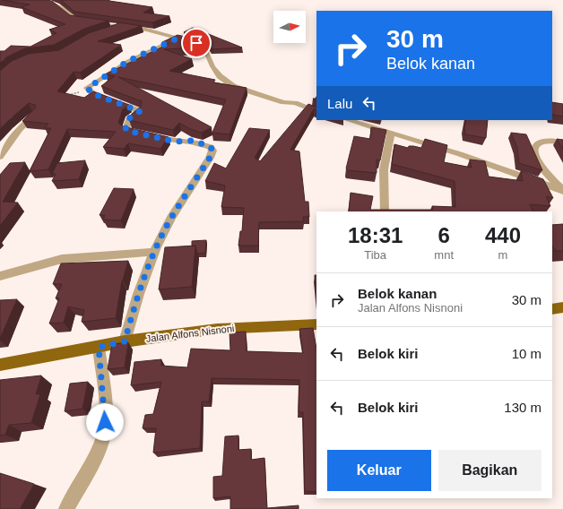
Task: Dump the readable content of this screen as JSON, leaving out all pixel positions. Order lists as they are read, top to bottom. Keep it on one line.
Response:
{"streets":{"main road":["Jalan Alfons Nisnoni"]},"north":"right","page":{"turn":["30 m","Belok kanan"],"then":"Lalu","eta":["18:31","Tiba","6","mnt","440","m"],"list":[{"name":"Belok kanan","note":"Jalan Alfons Nisnoni","value":"30 m"},{"name":"Belok kiri","value":"10 m"},{"name":"Belok kiri","value":"130 m"}],"buttons":["Keluar","Bagikan"]}}
